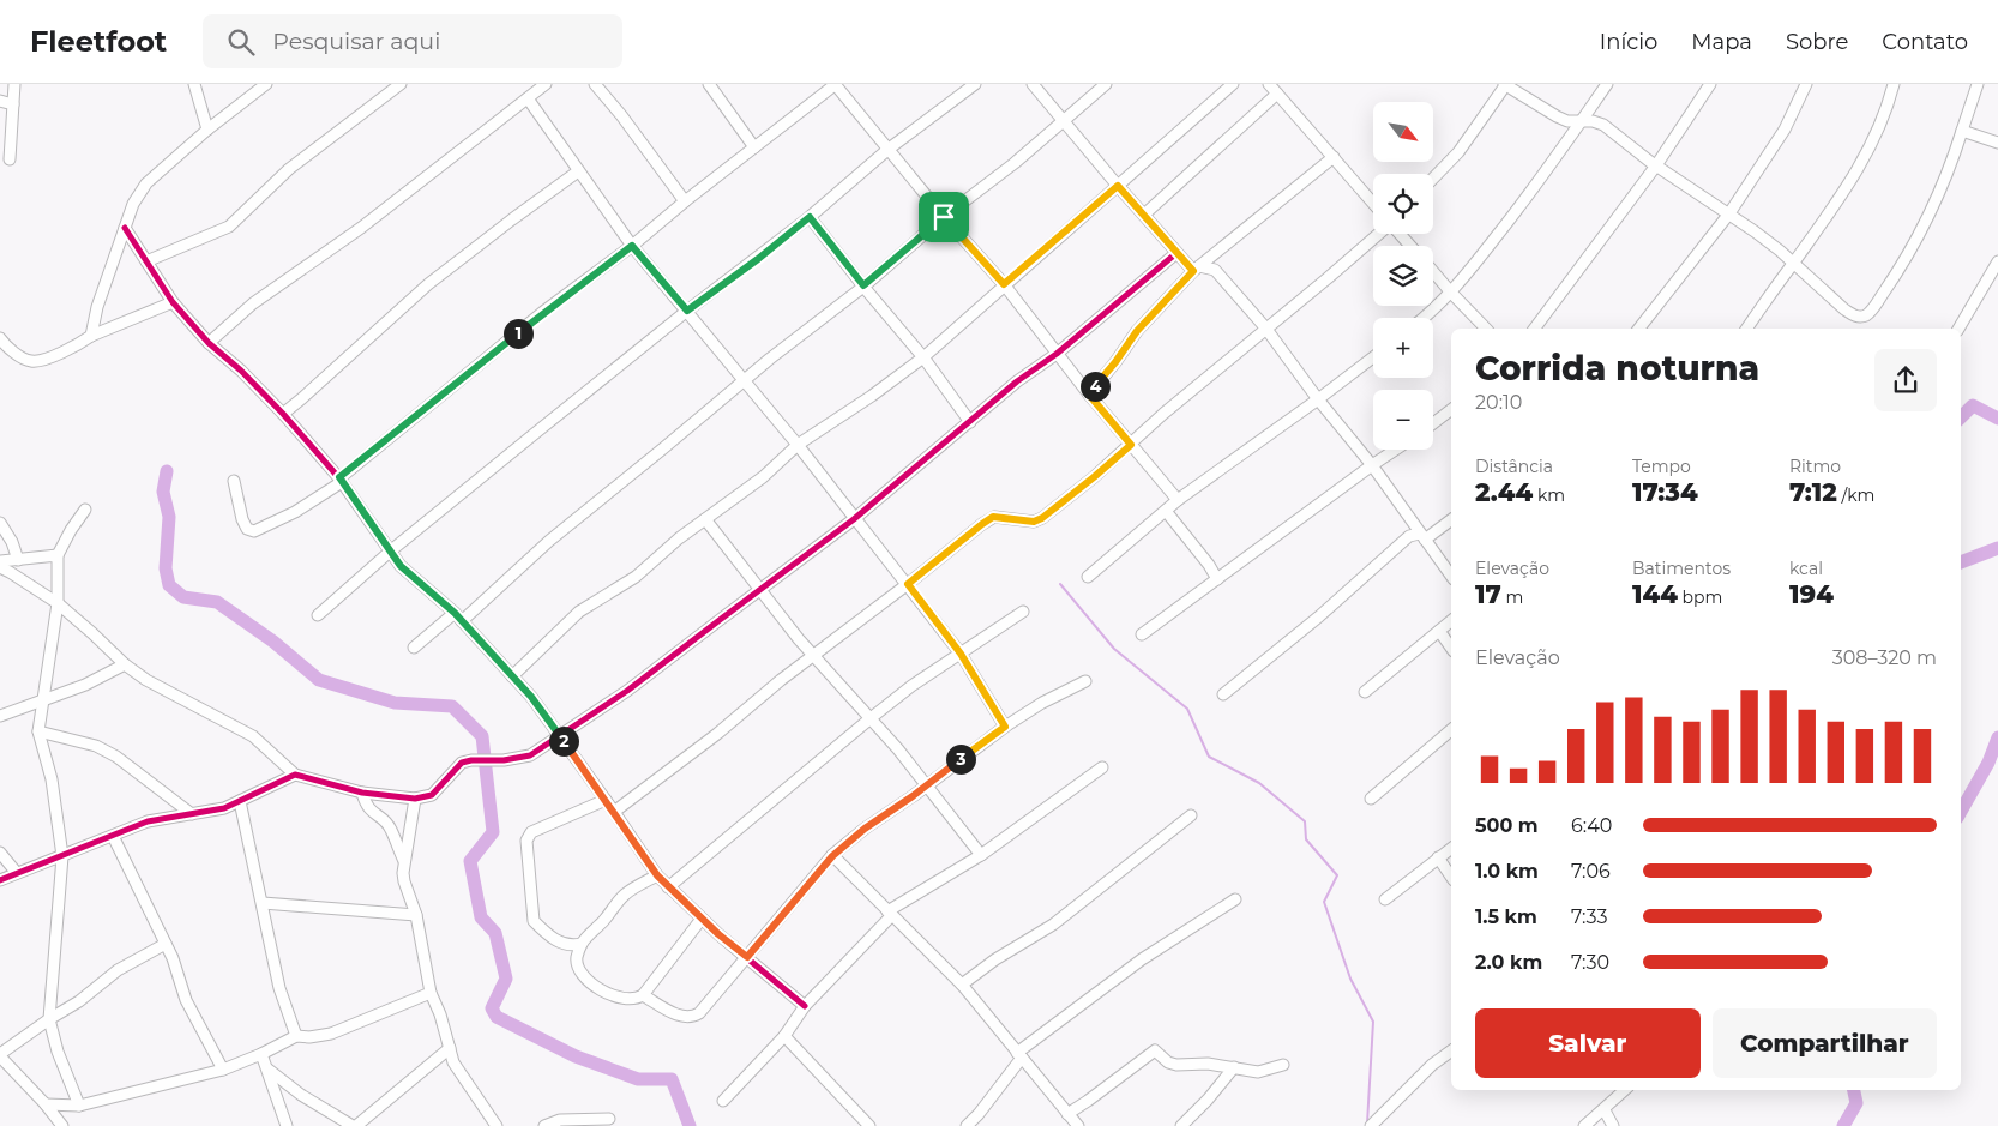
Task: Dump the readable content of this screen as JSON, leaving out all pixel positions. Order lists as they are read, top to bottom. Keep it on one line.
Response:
{"north":"bottom right","page":{"header":"Fleetfoot","search":"Pesquisar aqui","nav":["Início","Mapa","Sobre","Contato"],"map_buttons":["+","−"],"pins":["1","4","2","3"],"heading":["Corrida noturna","20:10"],"stats":[["Distância","2.44 km"],["Tempo","17:34"],["Ritmo","7:12 /km"],["Elevação","17 m"],["Batimentos","144 bpm"],["kcal","194"]],"chart":["Elevação","308–320 m"],"list":[{"name":"500 m","note":"6:40"},{"name":"1.0 km","note":"7:06"},{"name":"1.5 km","note":"7:33"},{"name":"2.0 km","note":"7:30"}],"buttons":["Salvar","Compartilhar"]}}
